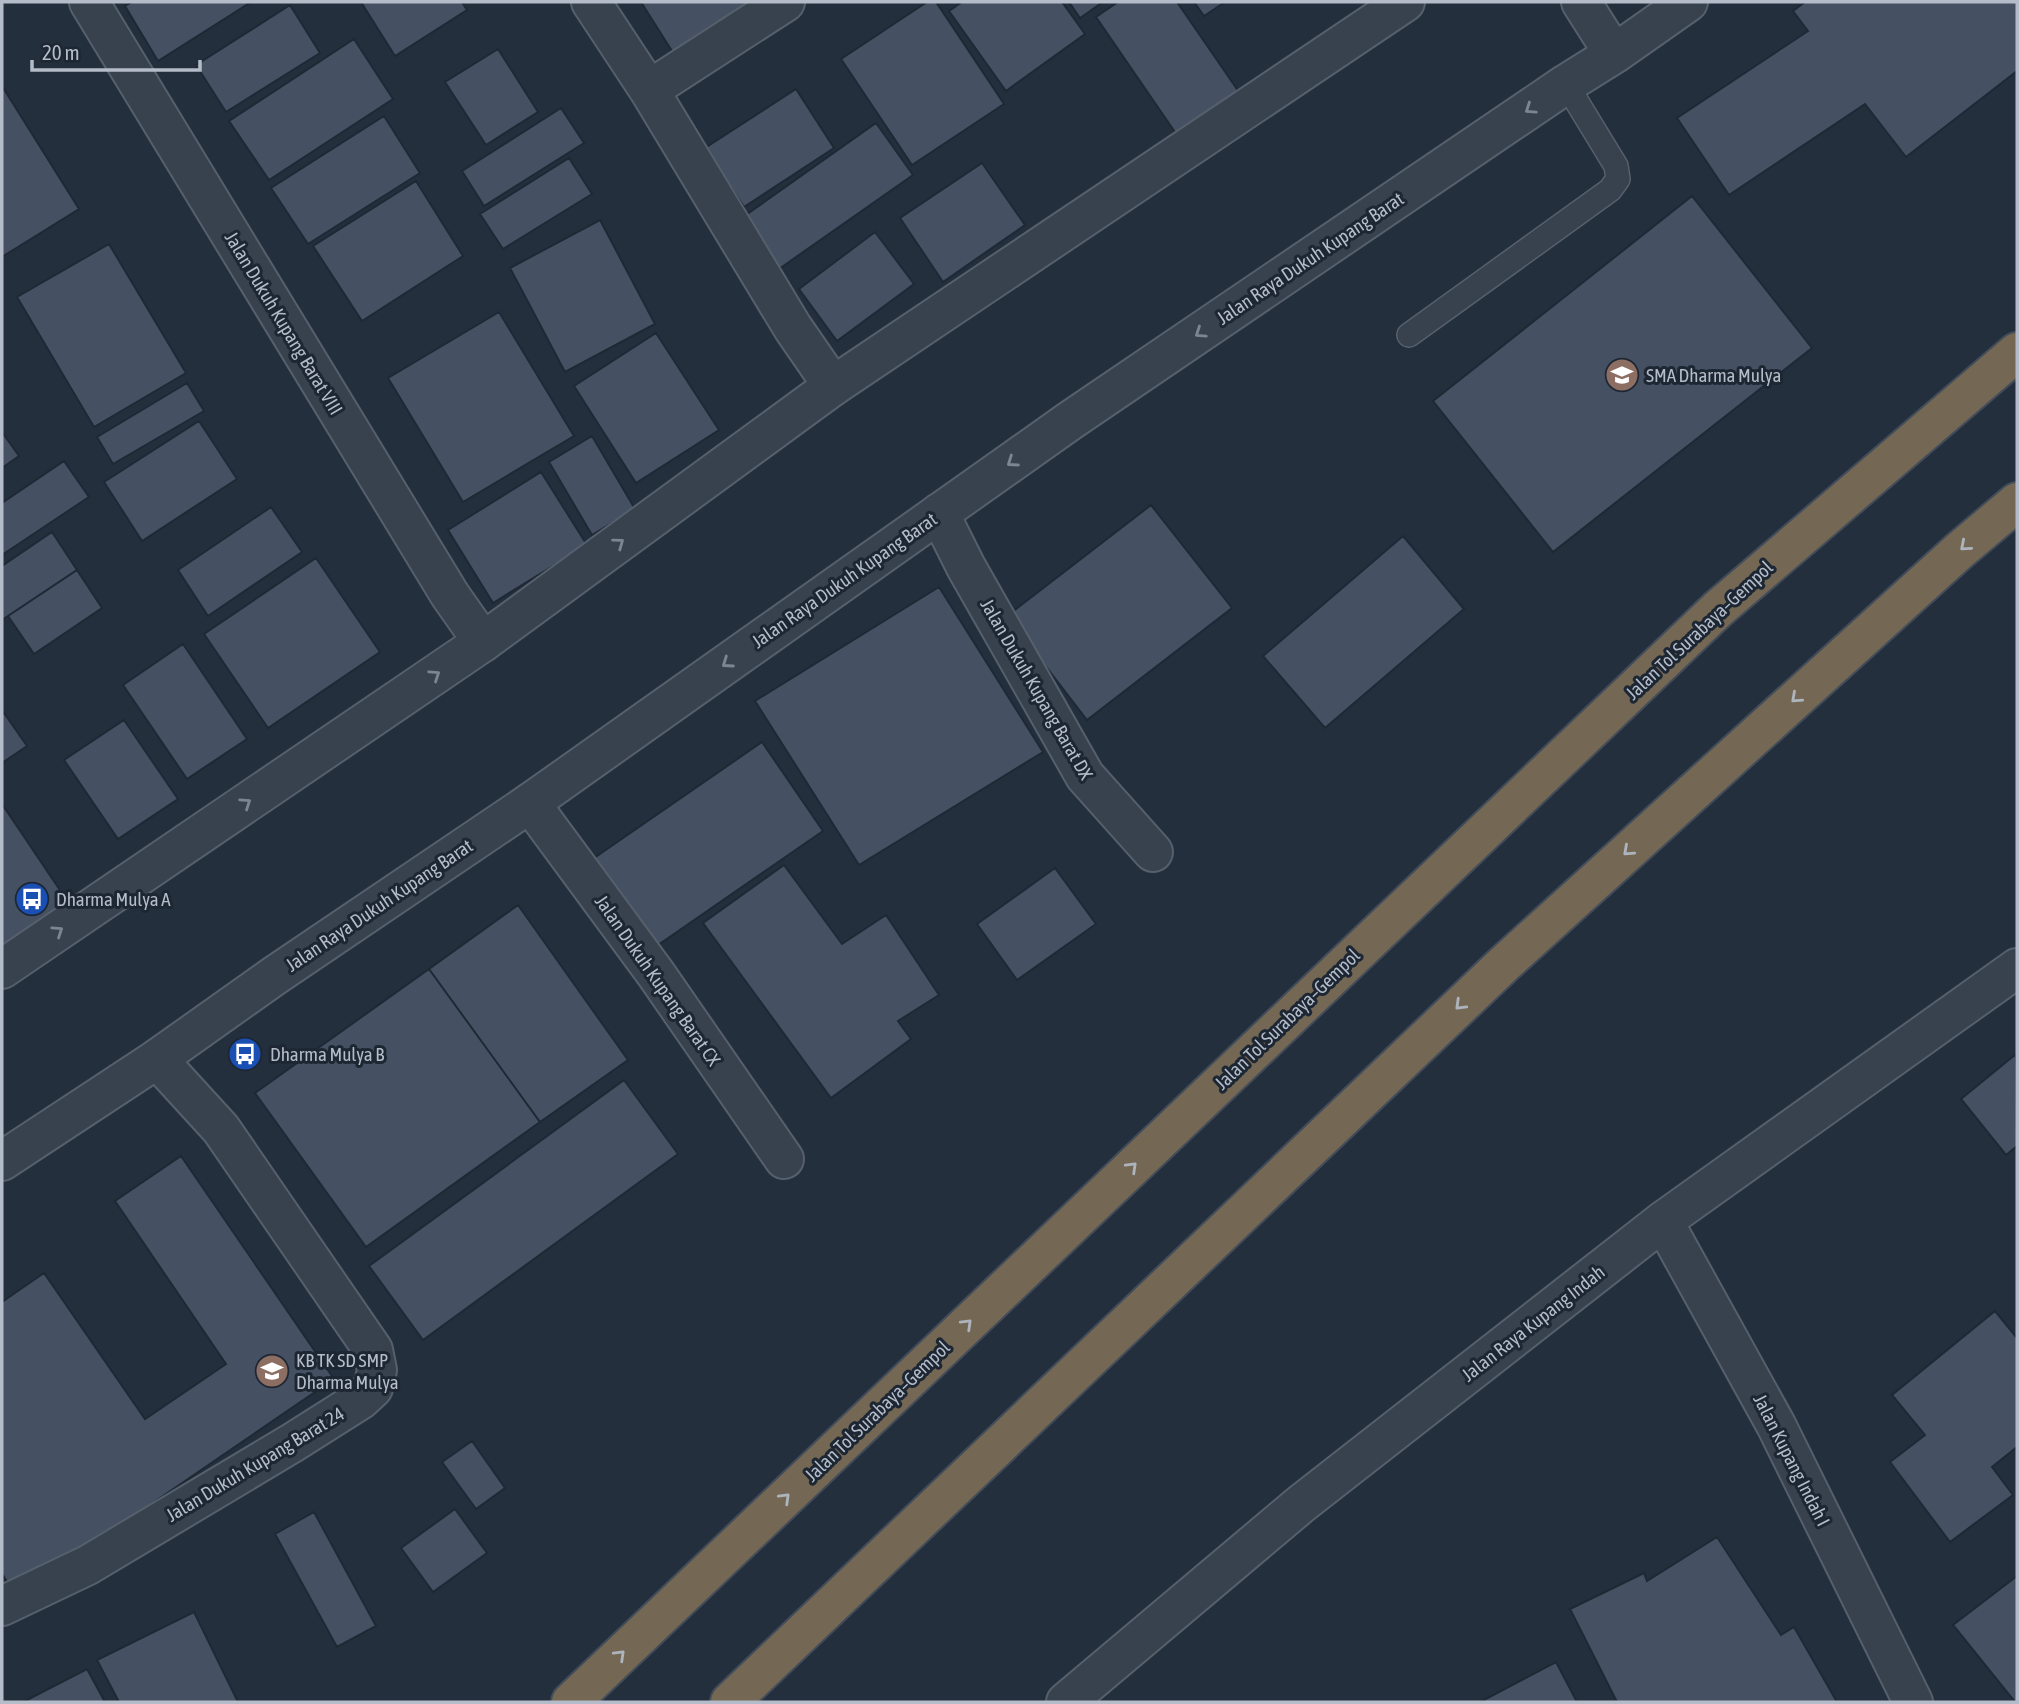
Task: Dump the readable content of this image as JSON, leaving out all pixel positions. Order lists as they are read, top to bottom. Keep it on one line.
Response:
{"streets":{"highway":["Jalan Tol Surabaya–Gempol"],"street":["Jalan Raya Dukuh Kupang Barat","Jalan Dukuh Kupang Barat VIII","Jalan Dukuh Kupang Barat DX","Jalan Dukuh Kupang Barat CX","Jalan Raya Kupang Indah","Jalan Kupang Indah I","Jalan Dukuh Kupang Barat 24"]},"crossings":[["Jalan Raya Dukuh Kupang Barat","Jalan Dukuh Kupang Barat DX"],["Jalan Raya Dukuh Kupang Barat","Jalan Dukuh Kupang Barat CX"],["Jalan Raya Dukuh Kupang Barat","Jalan Dukuh Kupang Barat 24"],["Jalan Raya Kupang Indah","Jalan Kupang Indah I"]],"places":{"school or university":["SMA Dharma Mulya","KB TK SD SMP Dharma Mulya"],"bus stop":["Dharma Mulya A","Dharma Mulya B"]},"scale_bar":"20 m"}
